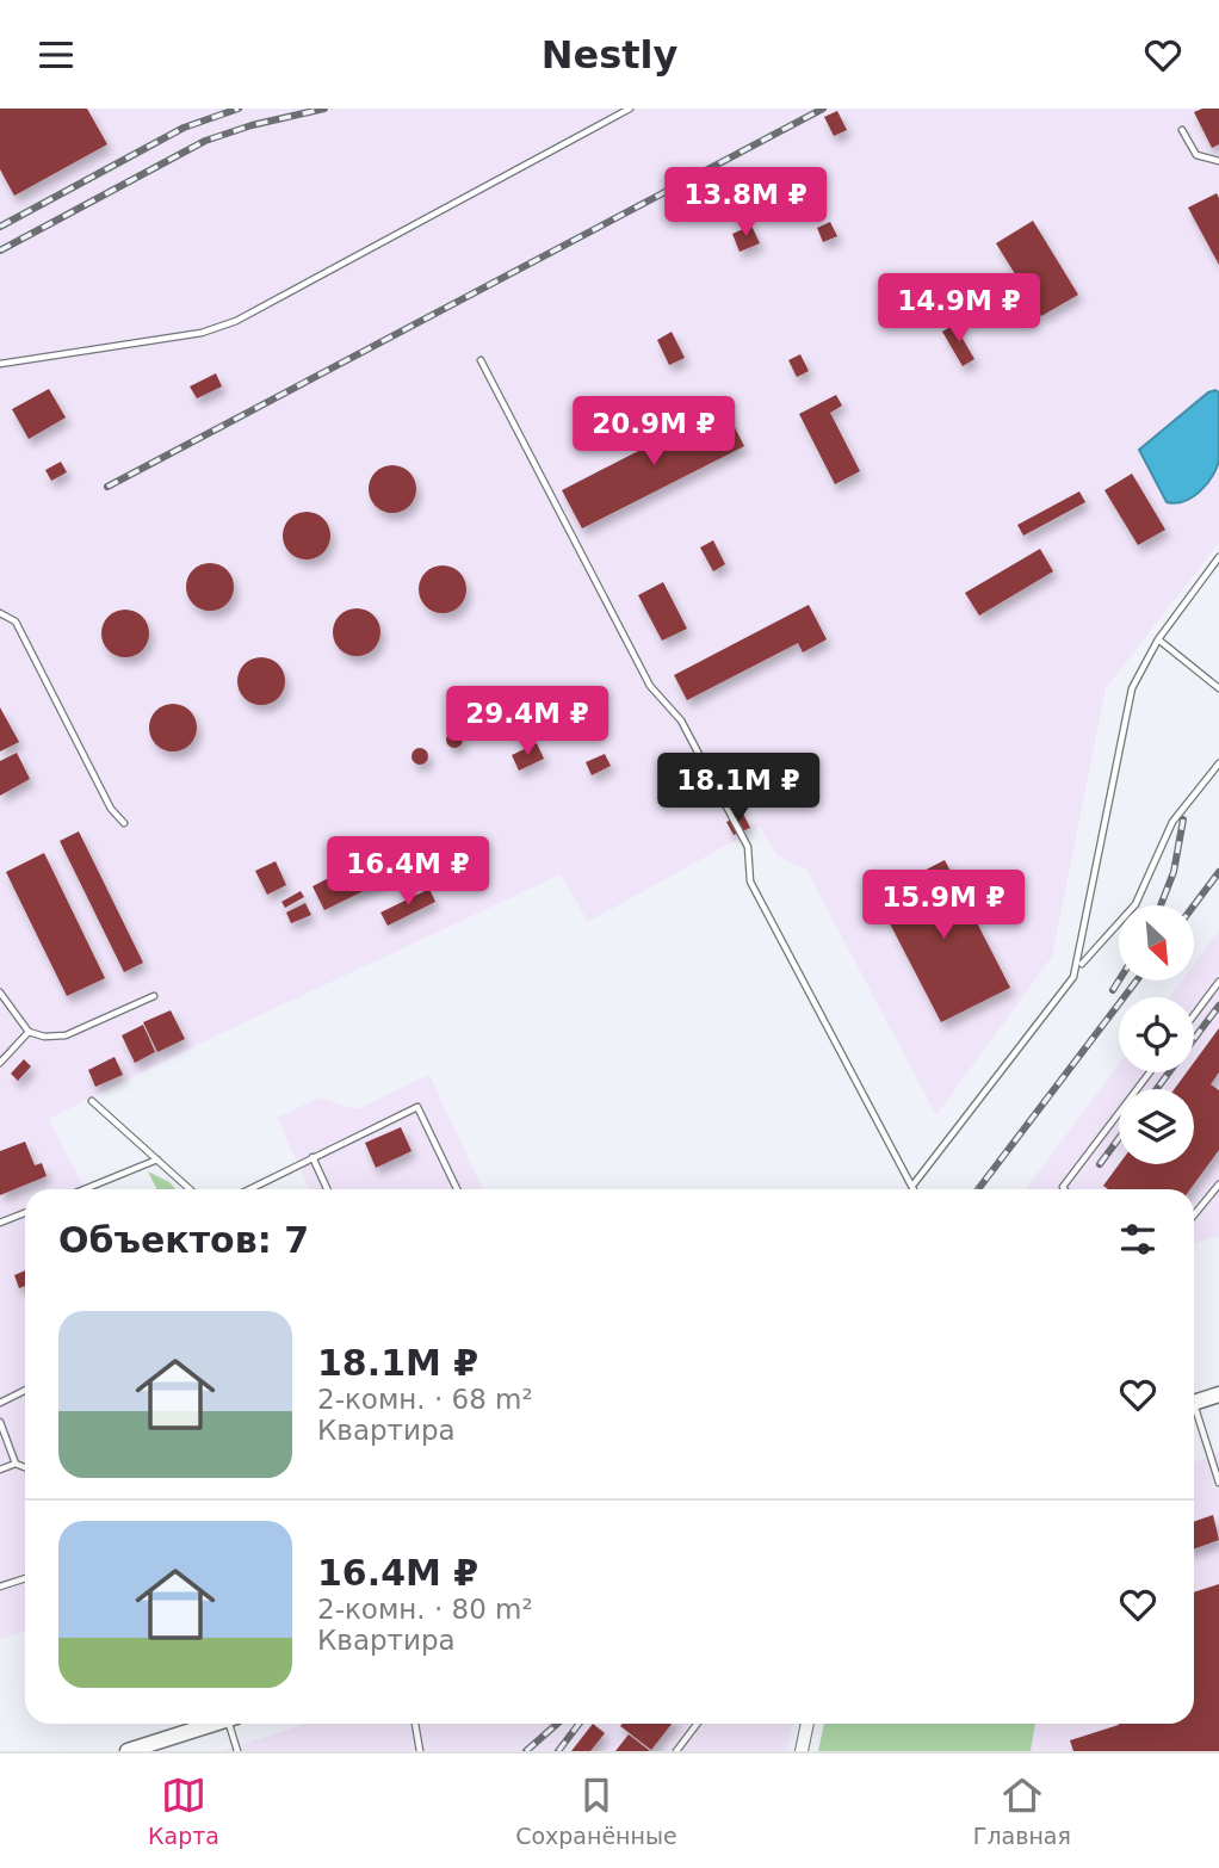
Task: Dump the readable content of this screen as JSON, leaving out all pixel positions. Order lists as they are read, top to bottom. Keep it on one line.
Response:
{"north":"bottom right","page":{"header":"Nestly","price":["13.8M ₽","14.9M ₽","20.9M ₽","29.4M ₽","18.1M ₽","16.4M ₽","15.9M ₽"],"heading":"Объектов: 7","list":[{"name":"18.1M ₽","note":"2-комн. · 68 m² · Квартира"},{"name":"16.4M ₽","note":"2-комн. · 80 m² · Квартира"}],"tabs":["Карта","Сохранённые","Главная"]}}
